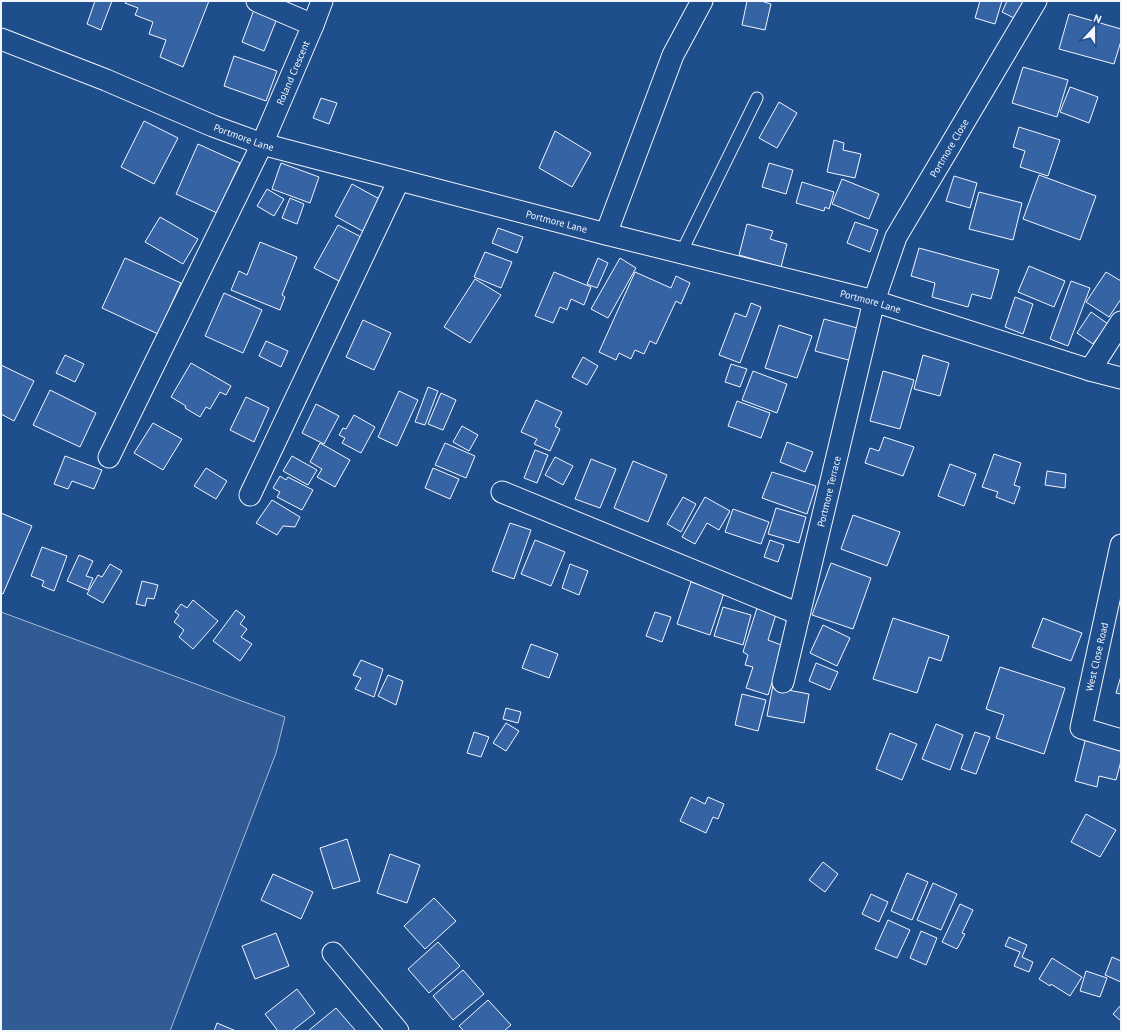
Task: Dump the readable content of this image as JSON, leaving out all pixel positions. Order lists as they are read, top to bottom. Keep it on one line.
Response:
{"streets":{"street":["Roland Crescent","Portmore Lane","Portmore Close","Portmore Terrace","West Close Road"]},"crossings":[["Roland Crescent","Portmore Lane"],["Portmore Lane","Portmore Close"],["Portmore Lane","Portmore Terrace"],["Portmore Close","Portmore Terrace"]],"north":"top"}
